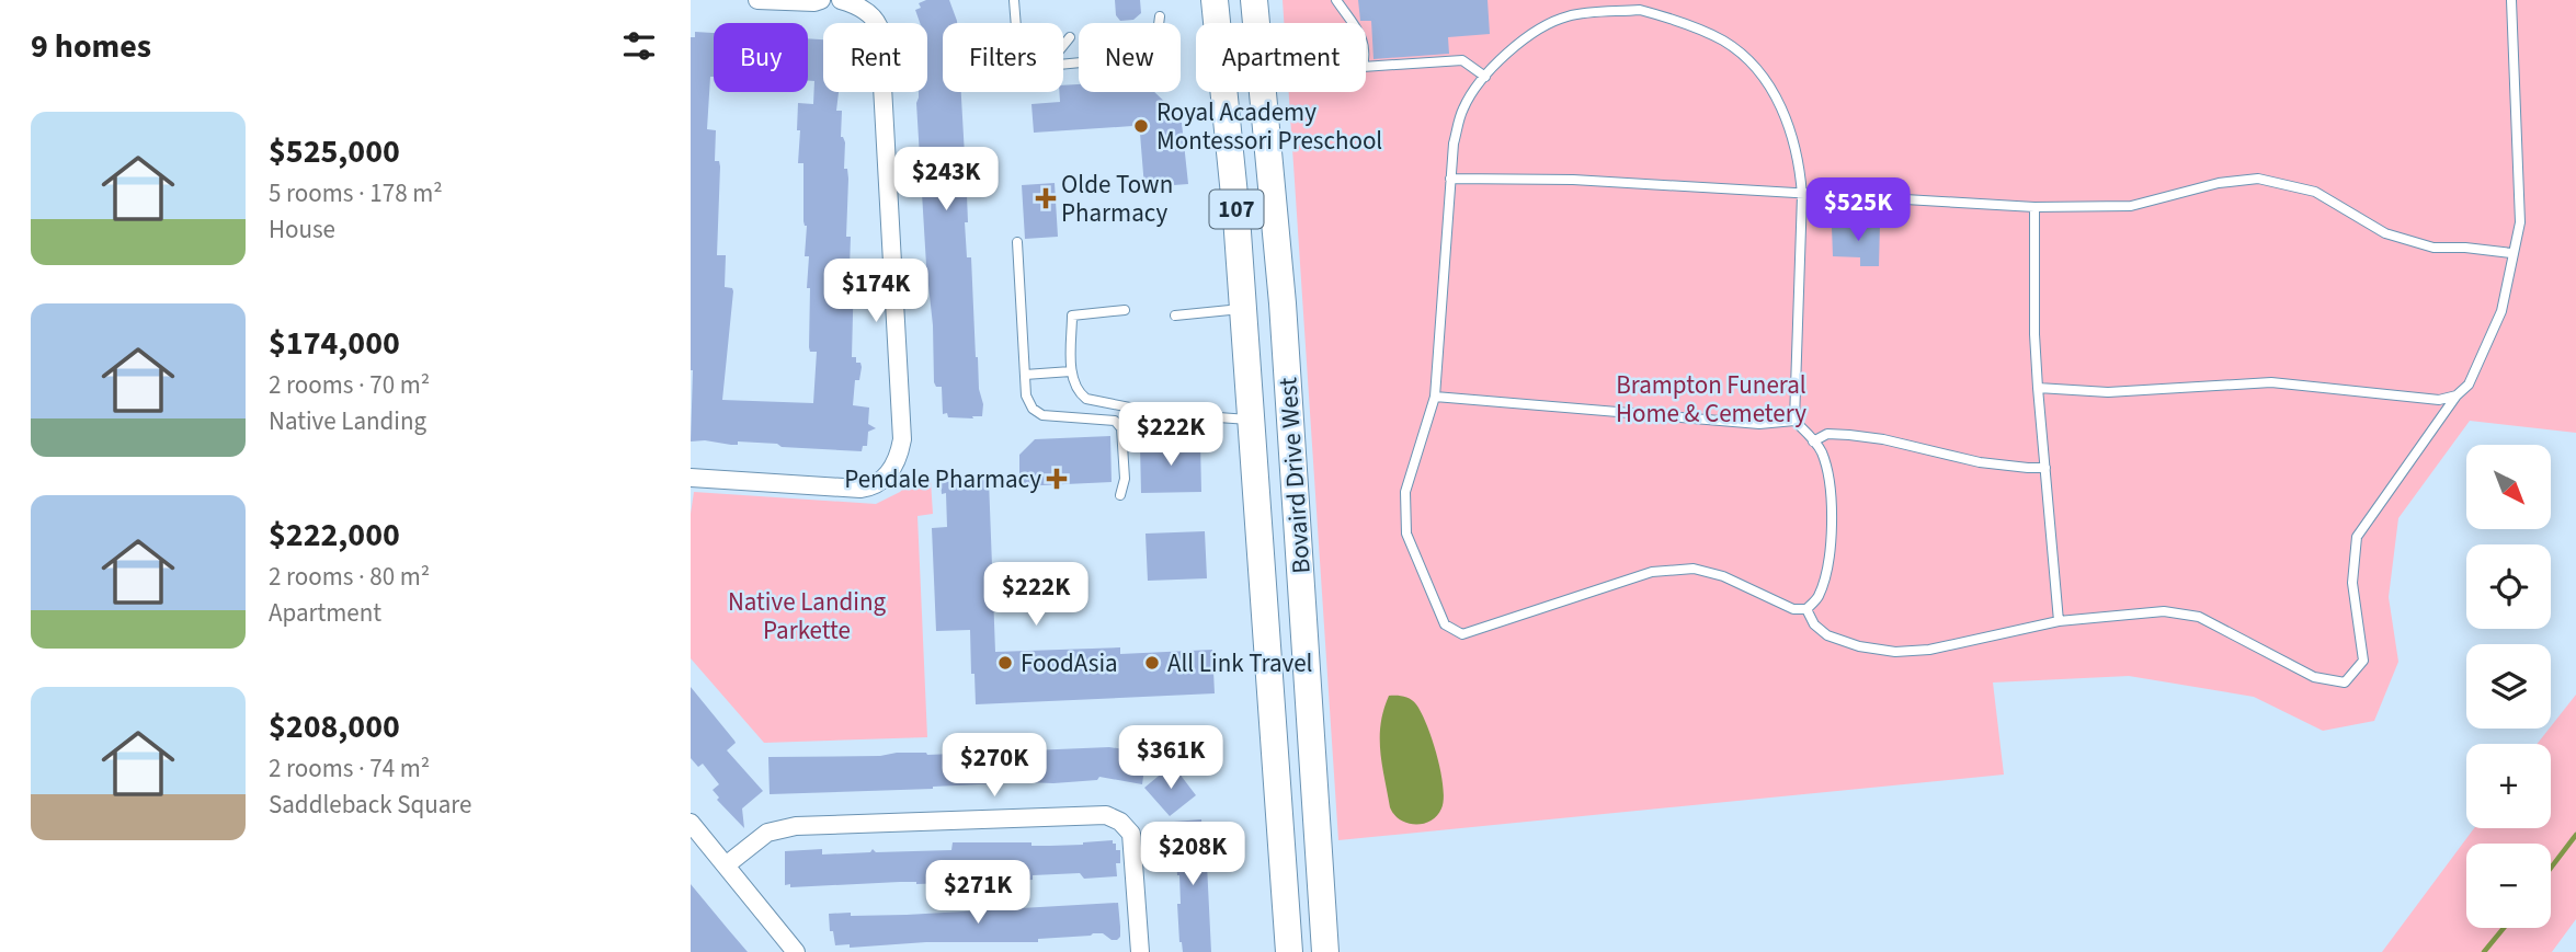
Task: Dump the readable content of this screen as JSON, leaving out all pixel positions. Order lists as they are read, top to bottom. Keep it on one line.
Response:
{"streets":{"main road":["107","Bovaird Drive West"]},"parks":["Brampton Funeral Home & Cemetery","Native Landing Parkette"],"places":{"other":["Royal Academy Montessori Preschool","FoodAsia","All Link Travel"],"health":["Olde Town Pharmacy","Pendale Pharmacy"]},"north":"bottom right","page":{"heading":"9 homes","chip":["Buy","Rent","Filters","New","Apartment"],"list":[{"name":"$525,000","note":"5 rooms · 178 m² · House"},{"name":"$174,000","note":"2 rooms · 70 m² · Native Landing"},{"name":"$222,000","note":"2 rooms · 80 m² · Apartment"},{"name":"$208,000","note":"2 rooms · 74 m² · Saddleback Square"}],"price":["$243K","$525K","$174K","$222K","$222K","$361K","$270K","$208K","$271K"],"map_buttons":["+","−"]}}
